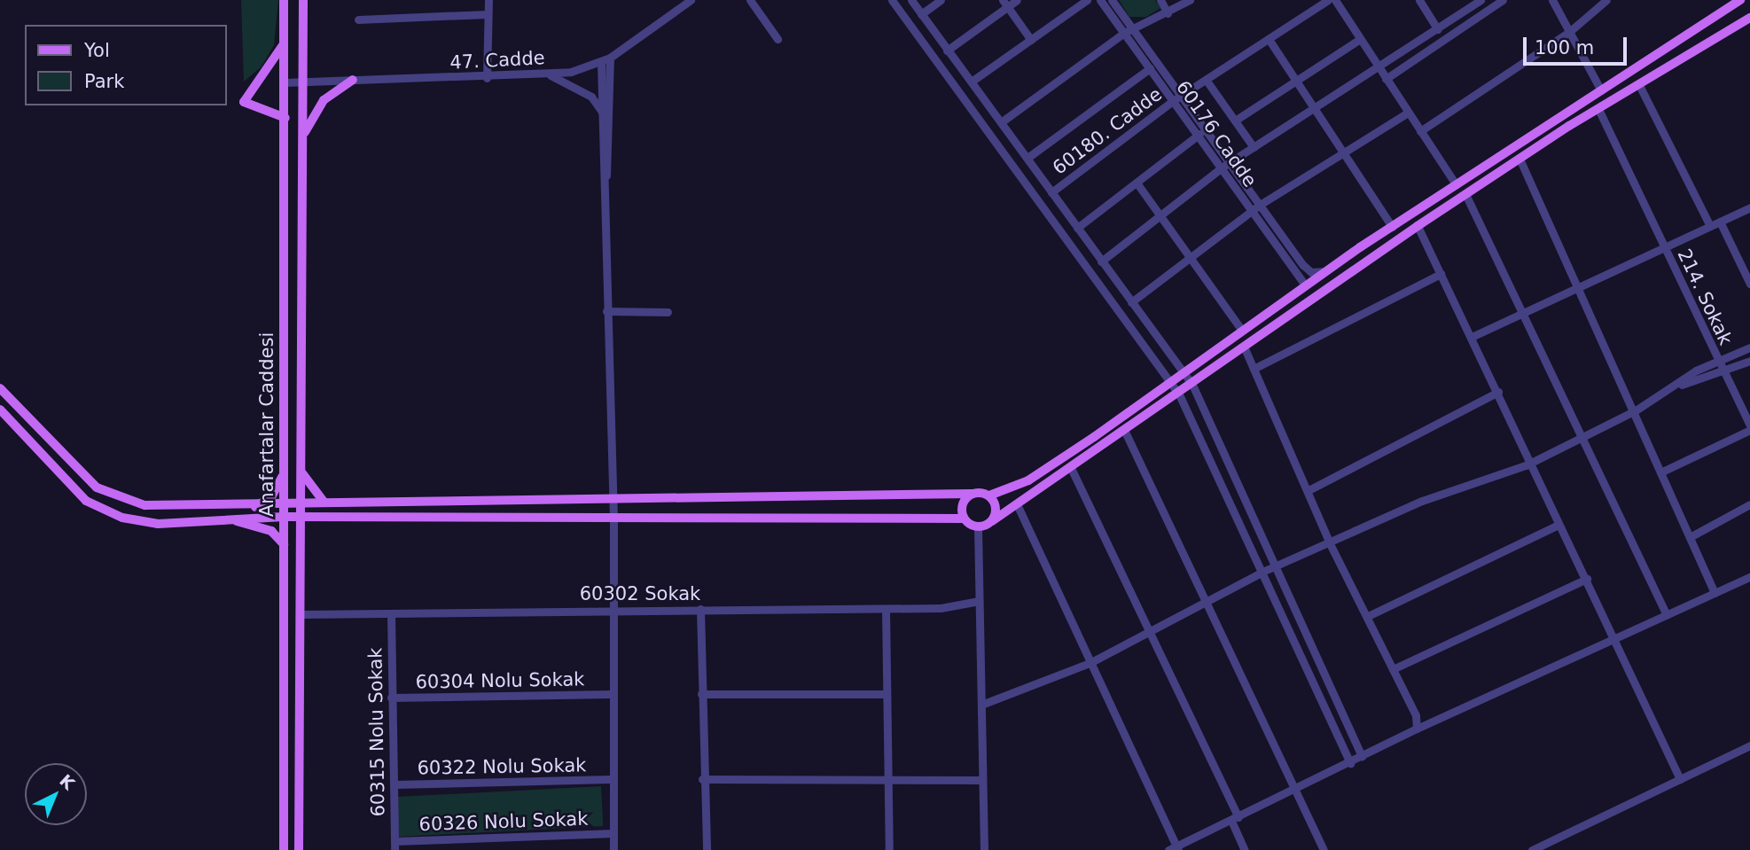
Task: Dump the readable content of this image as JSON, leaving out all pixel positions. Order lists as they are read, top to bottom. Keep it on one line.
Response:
{"streets":{"main road":["Anafartalar Caddesi"],"street":["47. Cadde","60180. Cadde","60176 Cadde","214. Sokak","60302 Sokak","60304 Nolu Sokak","60315 Nolu Sokak","60322 Nolu Sokak","60326 Nolu Sokak"]},"crossings":[["47. Cadde","Anafartalar Caddesi"],["60180. Cadde","60176 Cadde"],["Anafartalar Caddesi","60302 Sokak"],["60302 Sokak","60315 Nolu Sokak"],["60304 Nolu Sokak","60315 Nolu Sokak"],["60315 Nolu Sokak","60322 Nolu Sokak"],["60315 Nolu Sokak","60326 Nolu Sokak"]],"legend":["Yol","Park"],"scale_bar":"100 m","north":"top right"}
